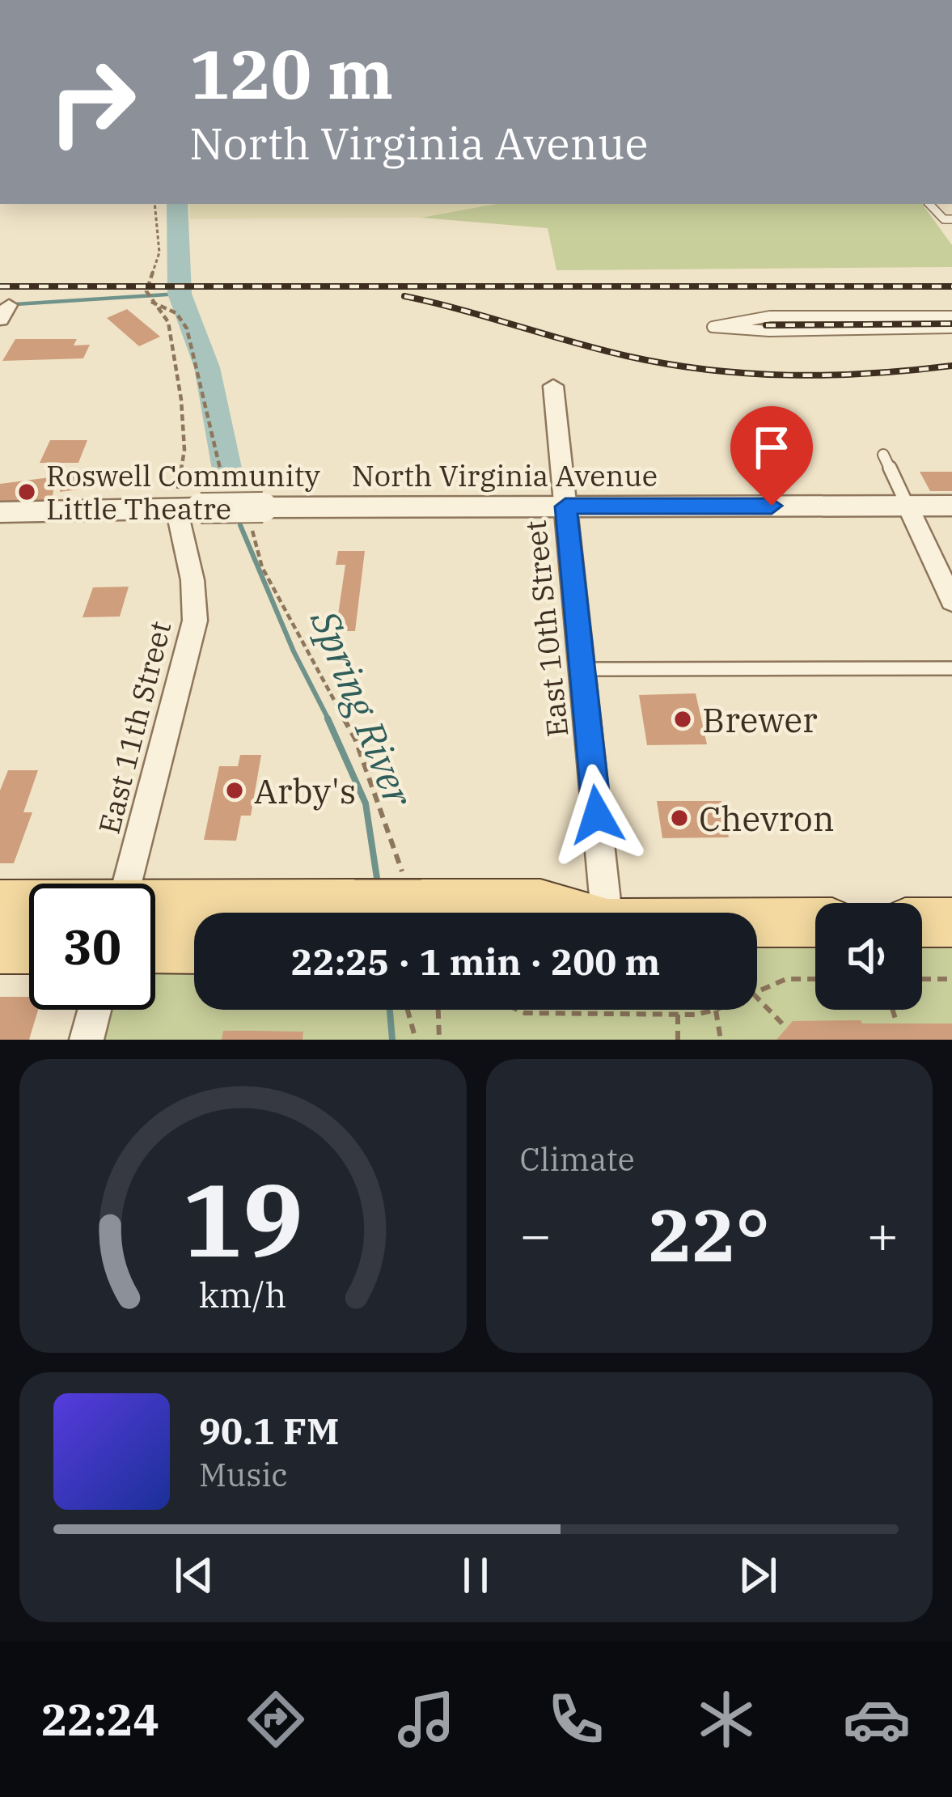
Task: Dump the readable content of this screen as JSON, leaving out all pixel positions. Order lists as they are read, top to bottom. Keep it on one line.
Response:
{"streets":{"street":["North Virginia Avenue","East 10th Street","East 11th Street"]},"crossings":[["North Virginia Avenue","East 10th Street"],["North Virginia Avenue","East 11th Street"]],"water":["Spring River"],"places":["Roswell Community Little Theatre","Brewer","Arby's","Chevron"],"page":{"turn":["120 m","North Virginia Avenue"],"limit":"30","trip":"22:25 · 1 min · 200 m","tile":"Climate","heat":["−","22°","+"],"song":["90.1 FM","Music"],"tabs":"22:24","gauge":["19","km/h"]}}
